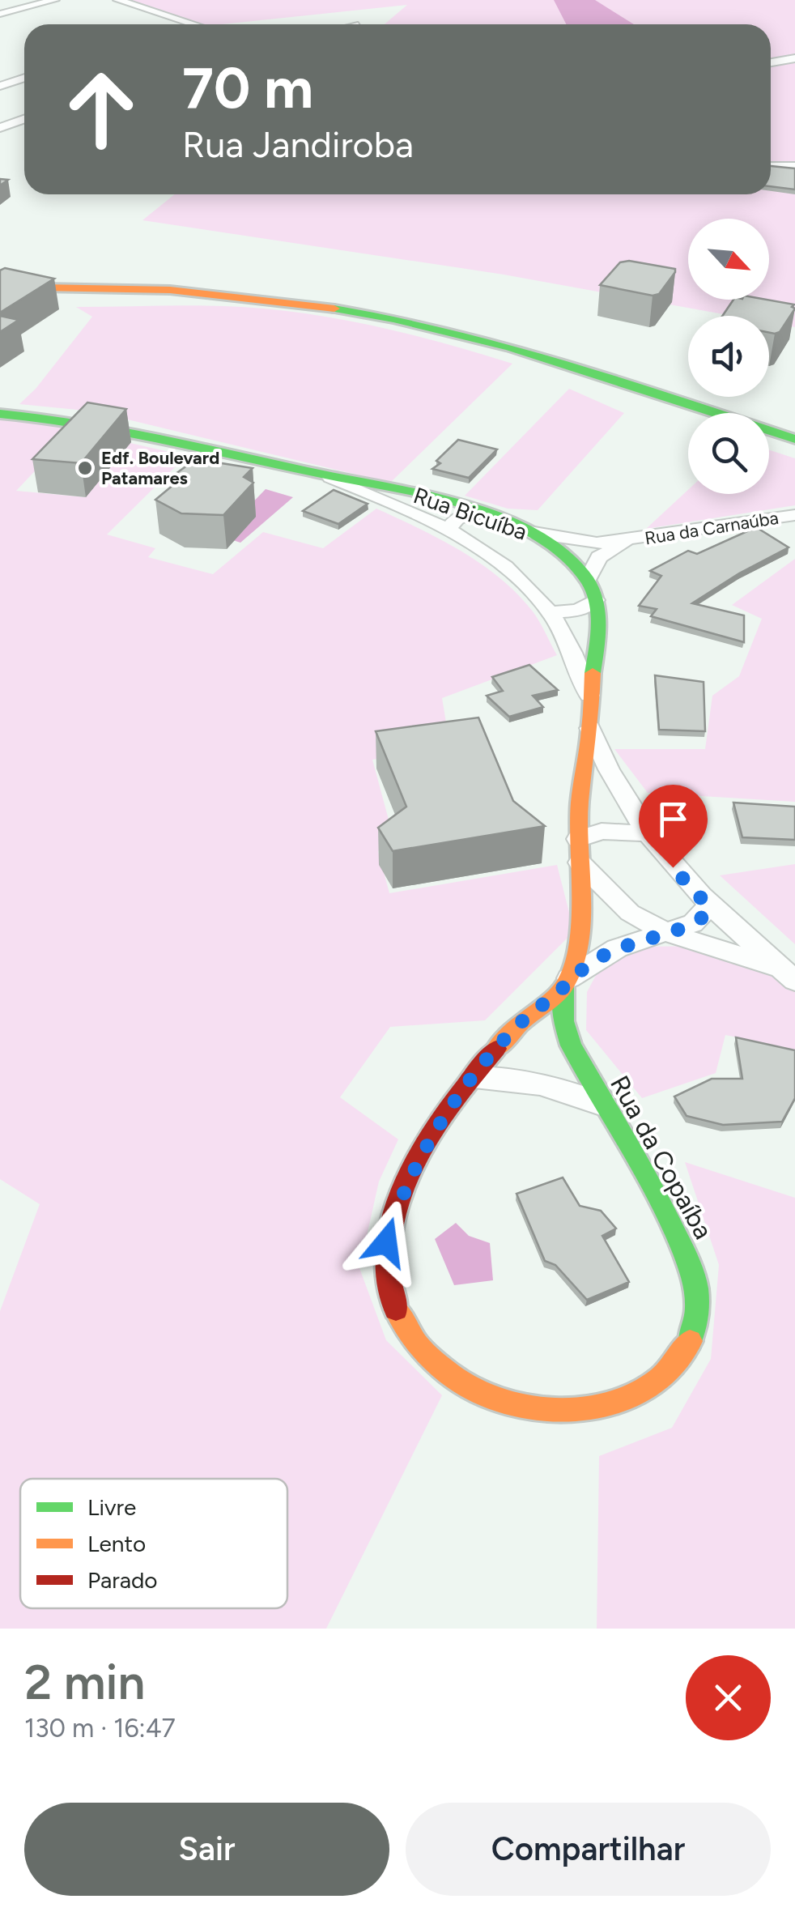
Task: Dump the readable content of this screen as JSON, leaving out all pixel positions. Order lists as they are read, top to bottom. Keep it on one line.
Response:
{"streets":{"main road":["Rua Bicuíba","Rua da Copaíba"],"street":["Rua da Carnaúba"]},"crossings":[["Rua Bicuíba","Rua da Carnaúba"],["Rua Bicuíba","Rua da Copaíba"]],"places":["Edf. Boulevard Patamares"],"legend":["Livre","Lento","Parado"],"north":"bottom right","page":{"turn":["70 m","Rua Jandiroba"],"heading":["2 min","130 m · 16:47"],"buttons":["Sair","Compartilhar"]}}
